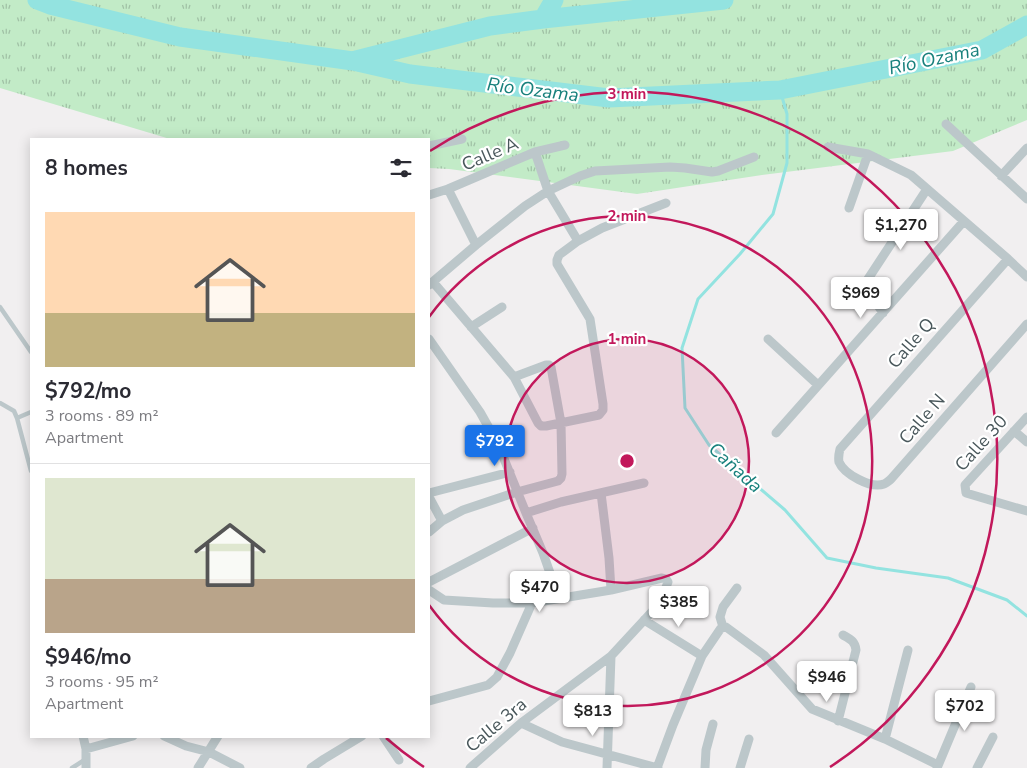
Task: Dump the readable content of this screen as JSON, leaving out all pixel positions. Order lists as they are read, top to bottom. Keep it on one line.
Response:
{"streets":{"street":["Calle A","Calle Q","Calle N","Calle 30","Calle 3ra"]},"crossings":[["Calle Q","Calle N"]],"water":["Río Ozama","Cañada"],"page":{"heading":"8 homes","list":[{"name":"$792/mo","note":"3 rooms · 89 m² · Apartment"},{"name":"$946/mo","note":"3 rooms · 95 m² · Apartment"}],"price":["$1,270","$969","$792","$470","$385","$946","$702","$813"]},"rings":["3 min","2 min","1 min"]}
